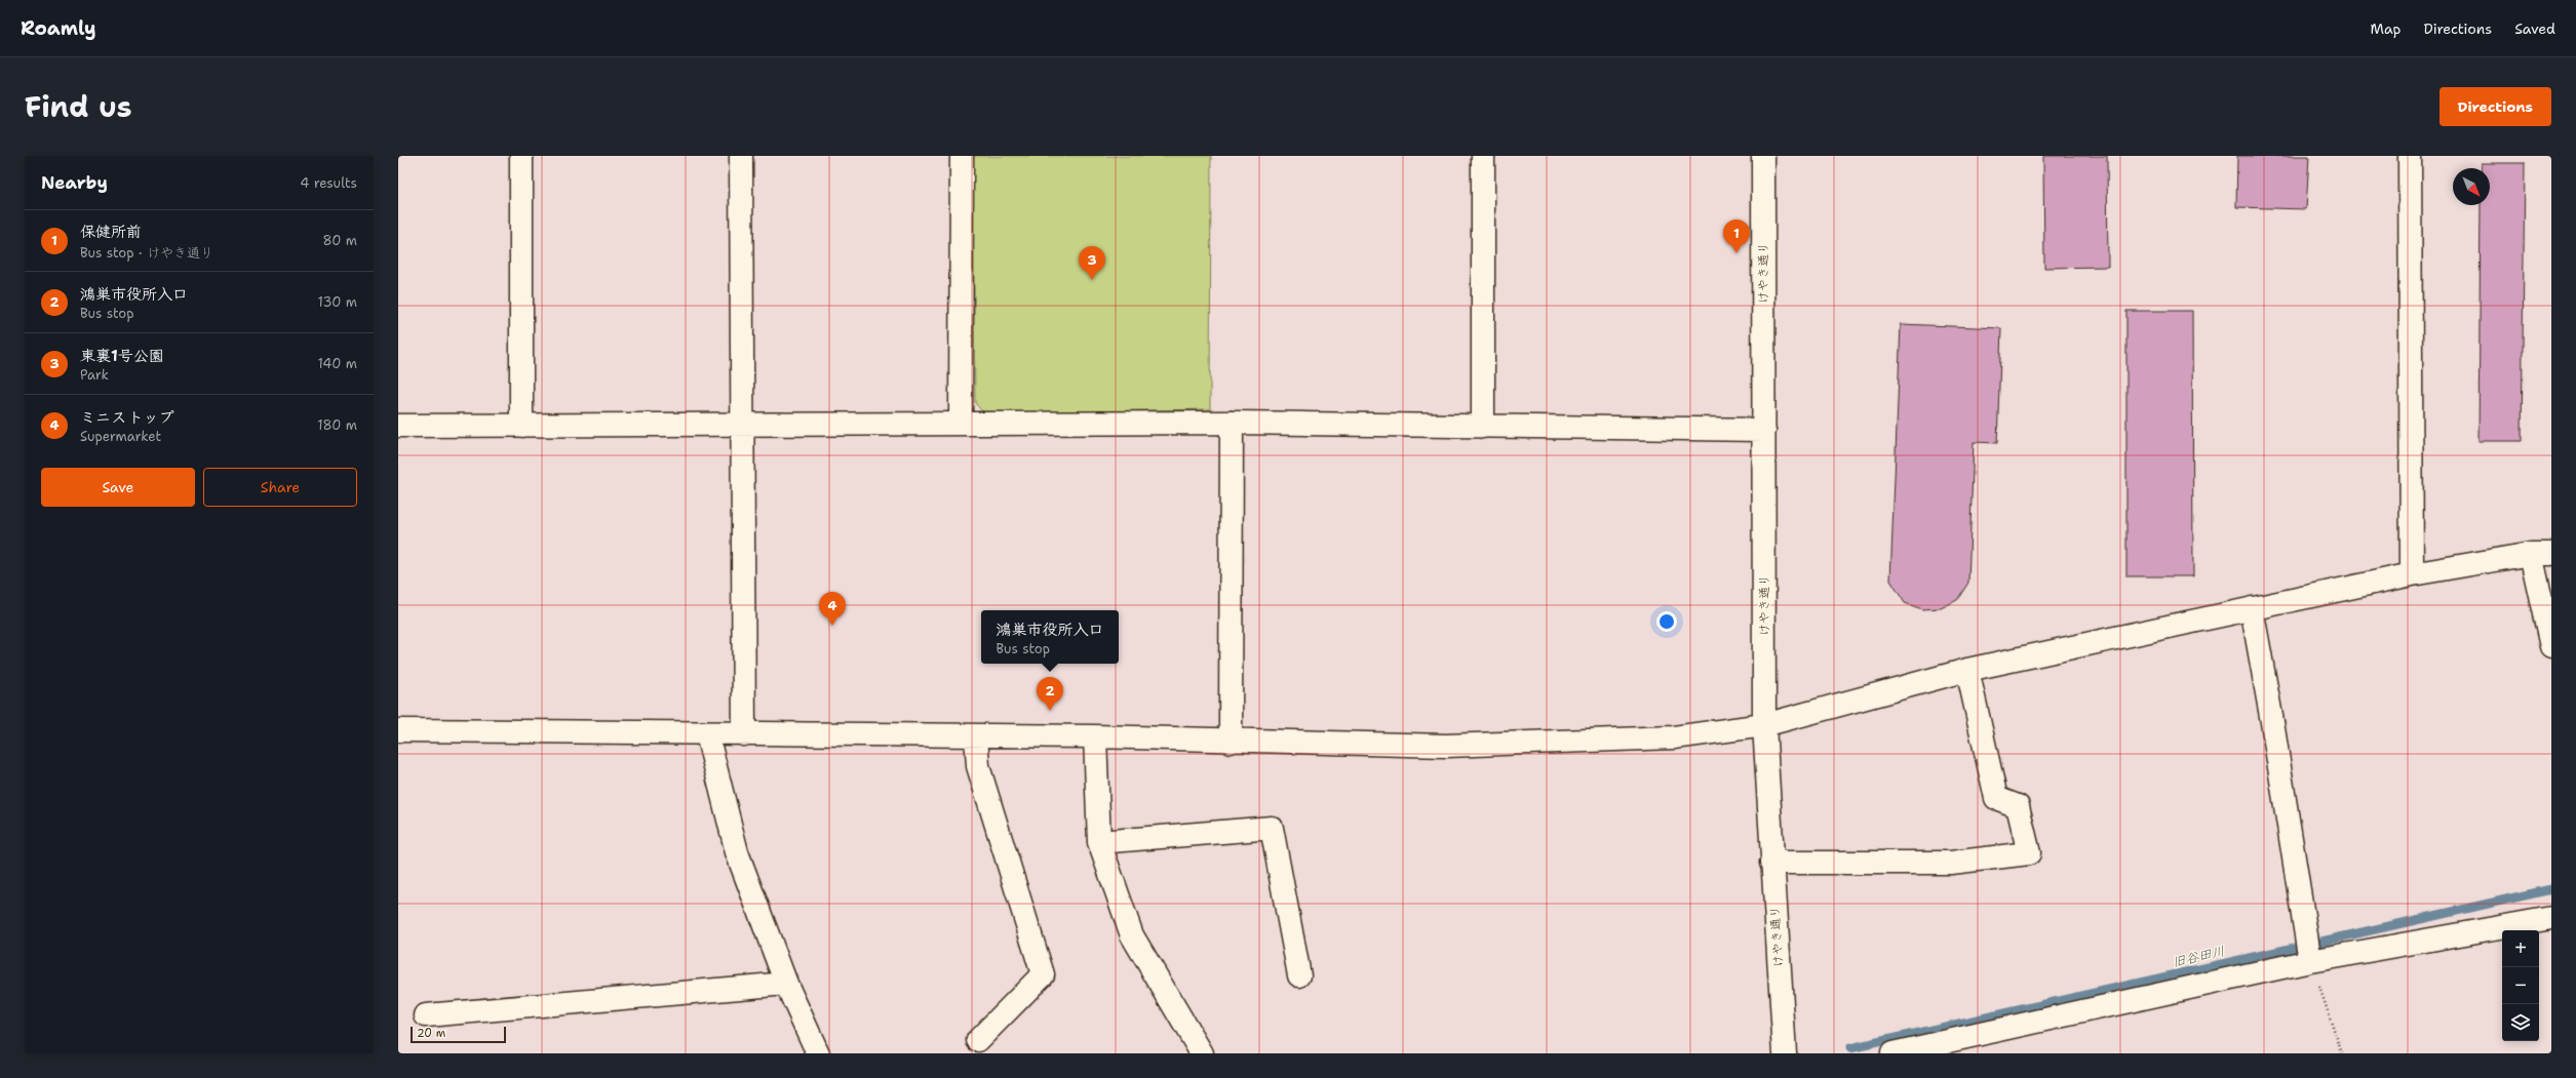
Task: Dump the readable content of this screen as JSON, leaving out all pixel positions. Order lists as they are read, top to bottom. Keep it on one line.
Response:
{"streets":{"street":["けやき通り"]},"water":["旧谷田川"],"scale_bar":"20 m","north":"bottom right","page":{"header":"Roamly","nav":["Map","Directions","Saved"],"title":"Find us","buttons":["Directions",["Save","Share"]],"heading":["Nearby","4 results"],"list":[{"mark":"1","name":"保健所前","note":"Bus stop · けやき通り","value":"80 m"},{"mark":"2","name":"鴻巣市役所入口","note":"Bus stop","value":"130 m"},{"mark":"3","name":"東裏1号公園","note":"Park","value":"140 m"},{"mark":"4","name":"ミニストップ","note":"Supermarket","value":"180 m"}],"pins":["1","3","4","2"],"popup":["鴻巣市役所入口","Bus stop"],"map_buttons":["+","−"],"scale":"20 m"}}
